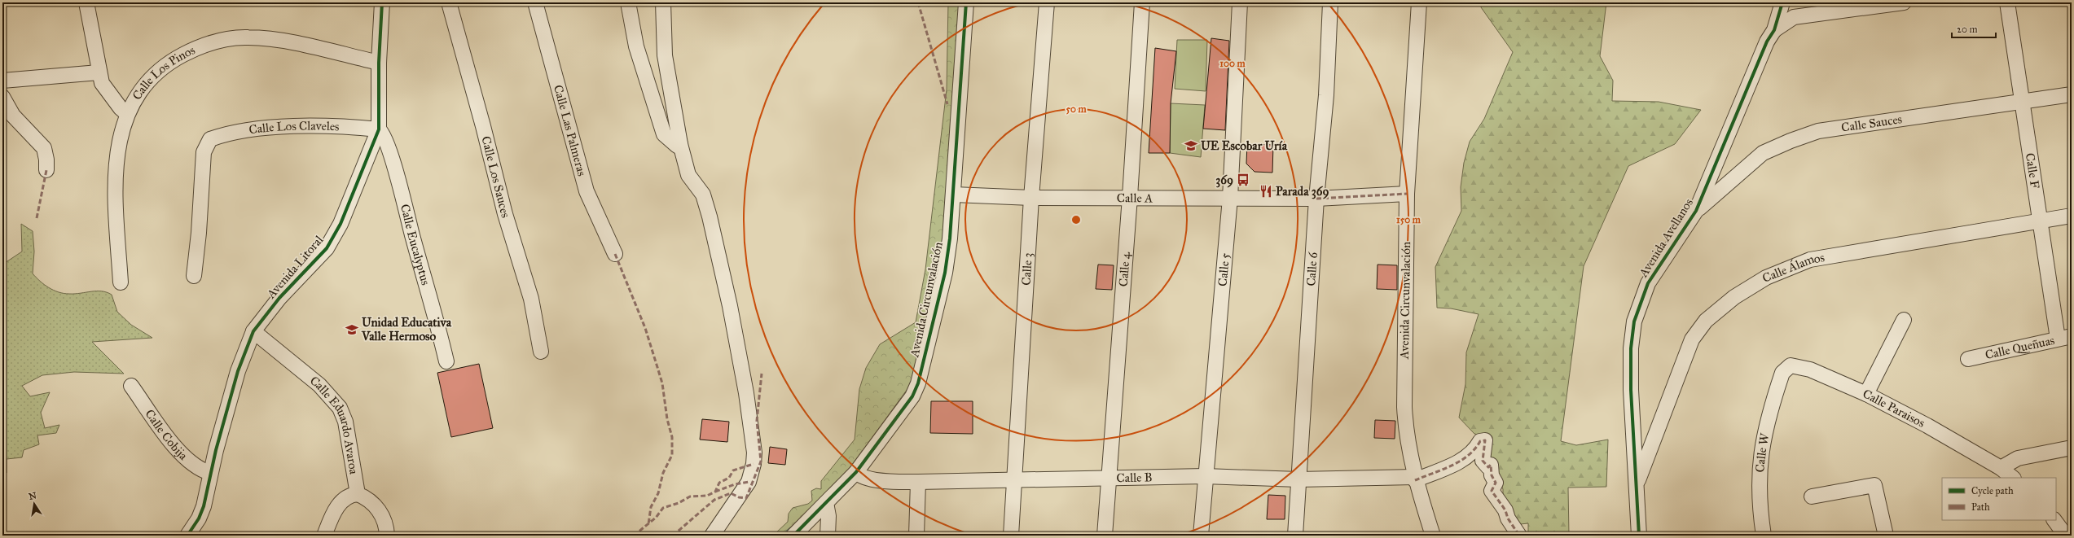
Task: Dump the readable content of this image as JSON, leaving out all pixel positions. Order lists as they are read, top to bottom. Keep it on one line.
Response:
{"streets":{"street":["Calle Los Pinos","Calle Sauces","Calle Los Claveles","Calle Las Palmeras","Calle F","Calle Los Sauces","Calle A","Avenida Avellanos","Calle Eucalyptus","Avenida Litoral","Calle 3","Calle 6","Calle 4","Calle 5","Calle Álamos","Avenida Circunvalación","Calle Queñuas","Calle Paraisos","Calle Eduardo Avaroa","Calle Cobija","Calle W","Calle B"]},"crossings":[["Calle Los Pinos","Avenida Litoral"],["Calle Sauces","Calle F"],["Calle Sauces","Avenida Avellanos"],["Calle Los Claveles","Calle Eucalyptus"],["Calle Los Claveles","Avenida Litoral"],["Calle F","Calle Álamos"],["Calle F","Calle Queñuas"],["Calle A","Calle 3"],["Calle A","Calle 6"],["Calle A","Calle 4"],["Calle A","Calle 5"],["Calle A","Avenida Circunvalación"],["Avenida Avellanos","Calle Álamos"],["Calle Eucalyptus","Avenida Litoral"],["Avenida Litoral","Calle Eduardo Avaroa"],["Avenida Litoral","Calle Cobija"],["Calle 3","Calle B"],["Calle 6","Calle B"],["Calle 4","Calle B"],["Calle 5","Calle B"],["Avenida Circunvalación","Calle B"],["Calle Paraisos","Calle W"]],"places":{"school or university":["UE Escobar Uría","Unidad Educativa Valle Hermoso"],"bus stop":["369"],"restaurant":["Parada 369"]},"legend":["Cycle path","Path"],"scale_bar":"20 m","north":"top","rings":["100 m","50 m","150 m"]}
